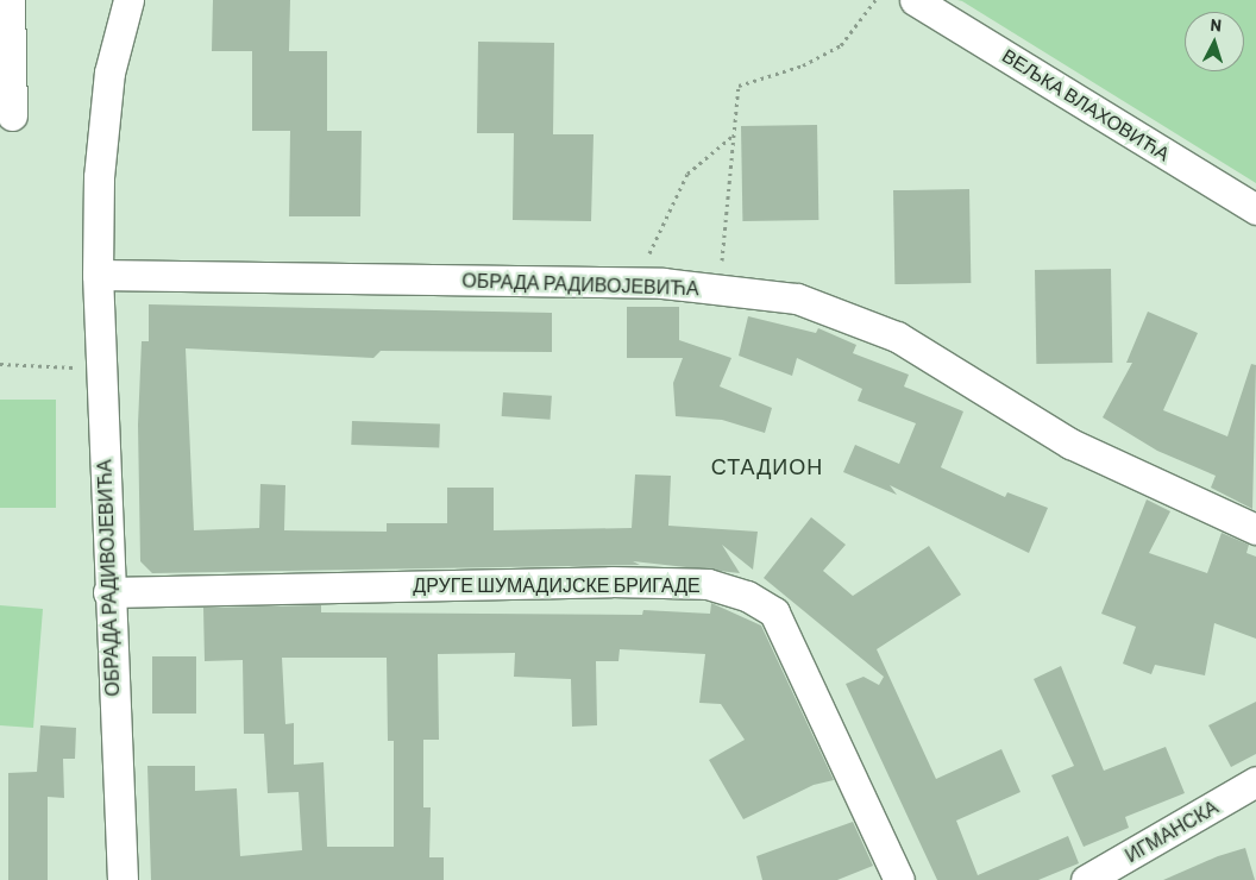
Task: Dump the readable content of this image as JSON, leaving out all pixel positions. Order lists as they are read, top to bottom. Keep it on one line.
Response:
{"streets":{"street":["ВЕЉКА ВЛАХОВИЋА","ОБРАДА РАДИВОЈЕВИЋА","ДРУГЕ ШУМАДИЈСКЕ БРИГАДЕ","ИГМАНСКА"]},"crossings":[["ОБРАДА РАДИВОЈЕВИЋА","ДРУГЕ ШУМАДИЈСКЕ БРИГАДЕ"]],"districts":["СТАДИОН"],"north":"top"}
